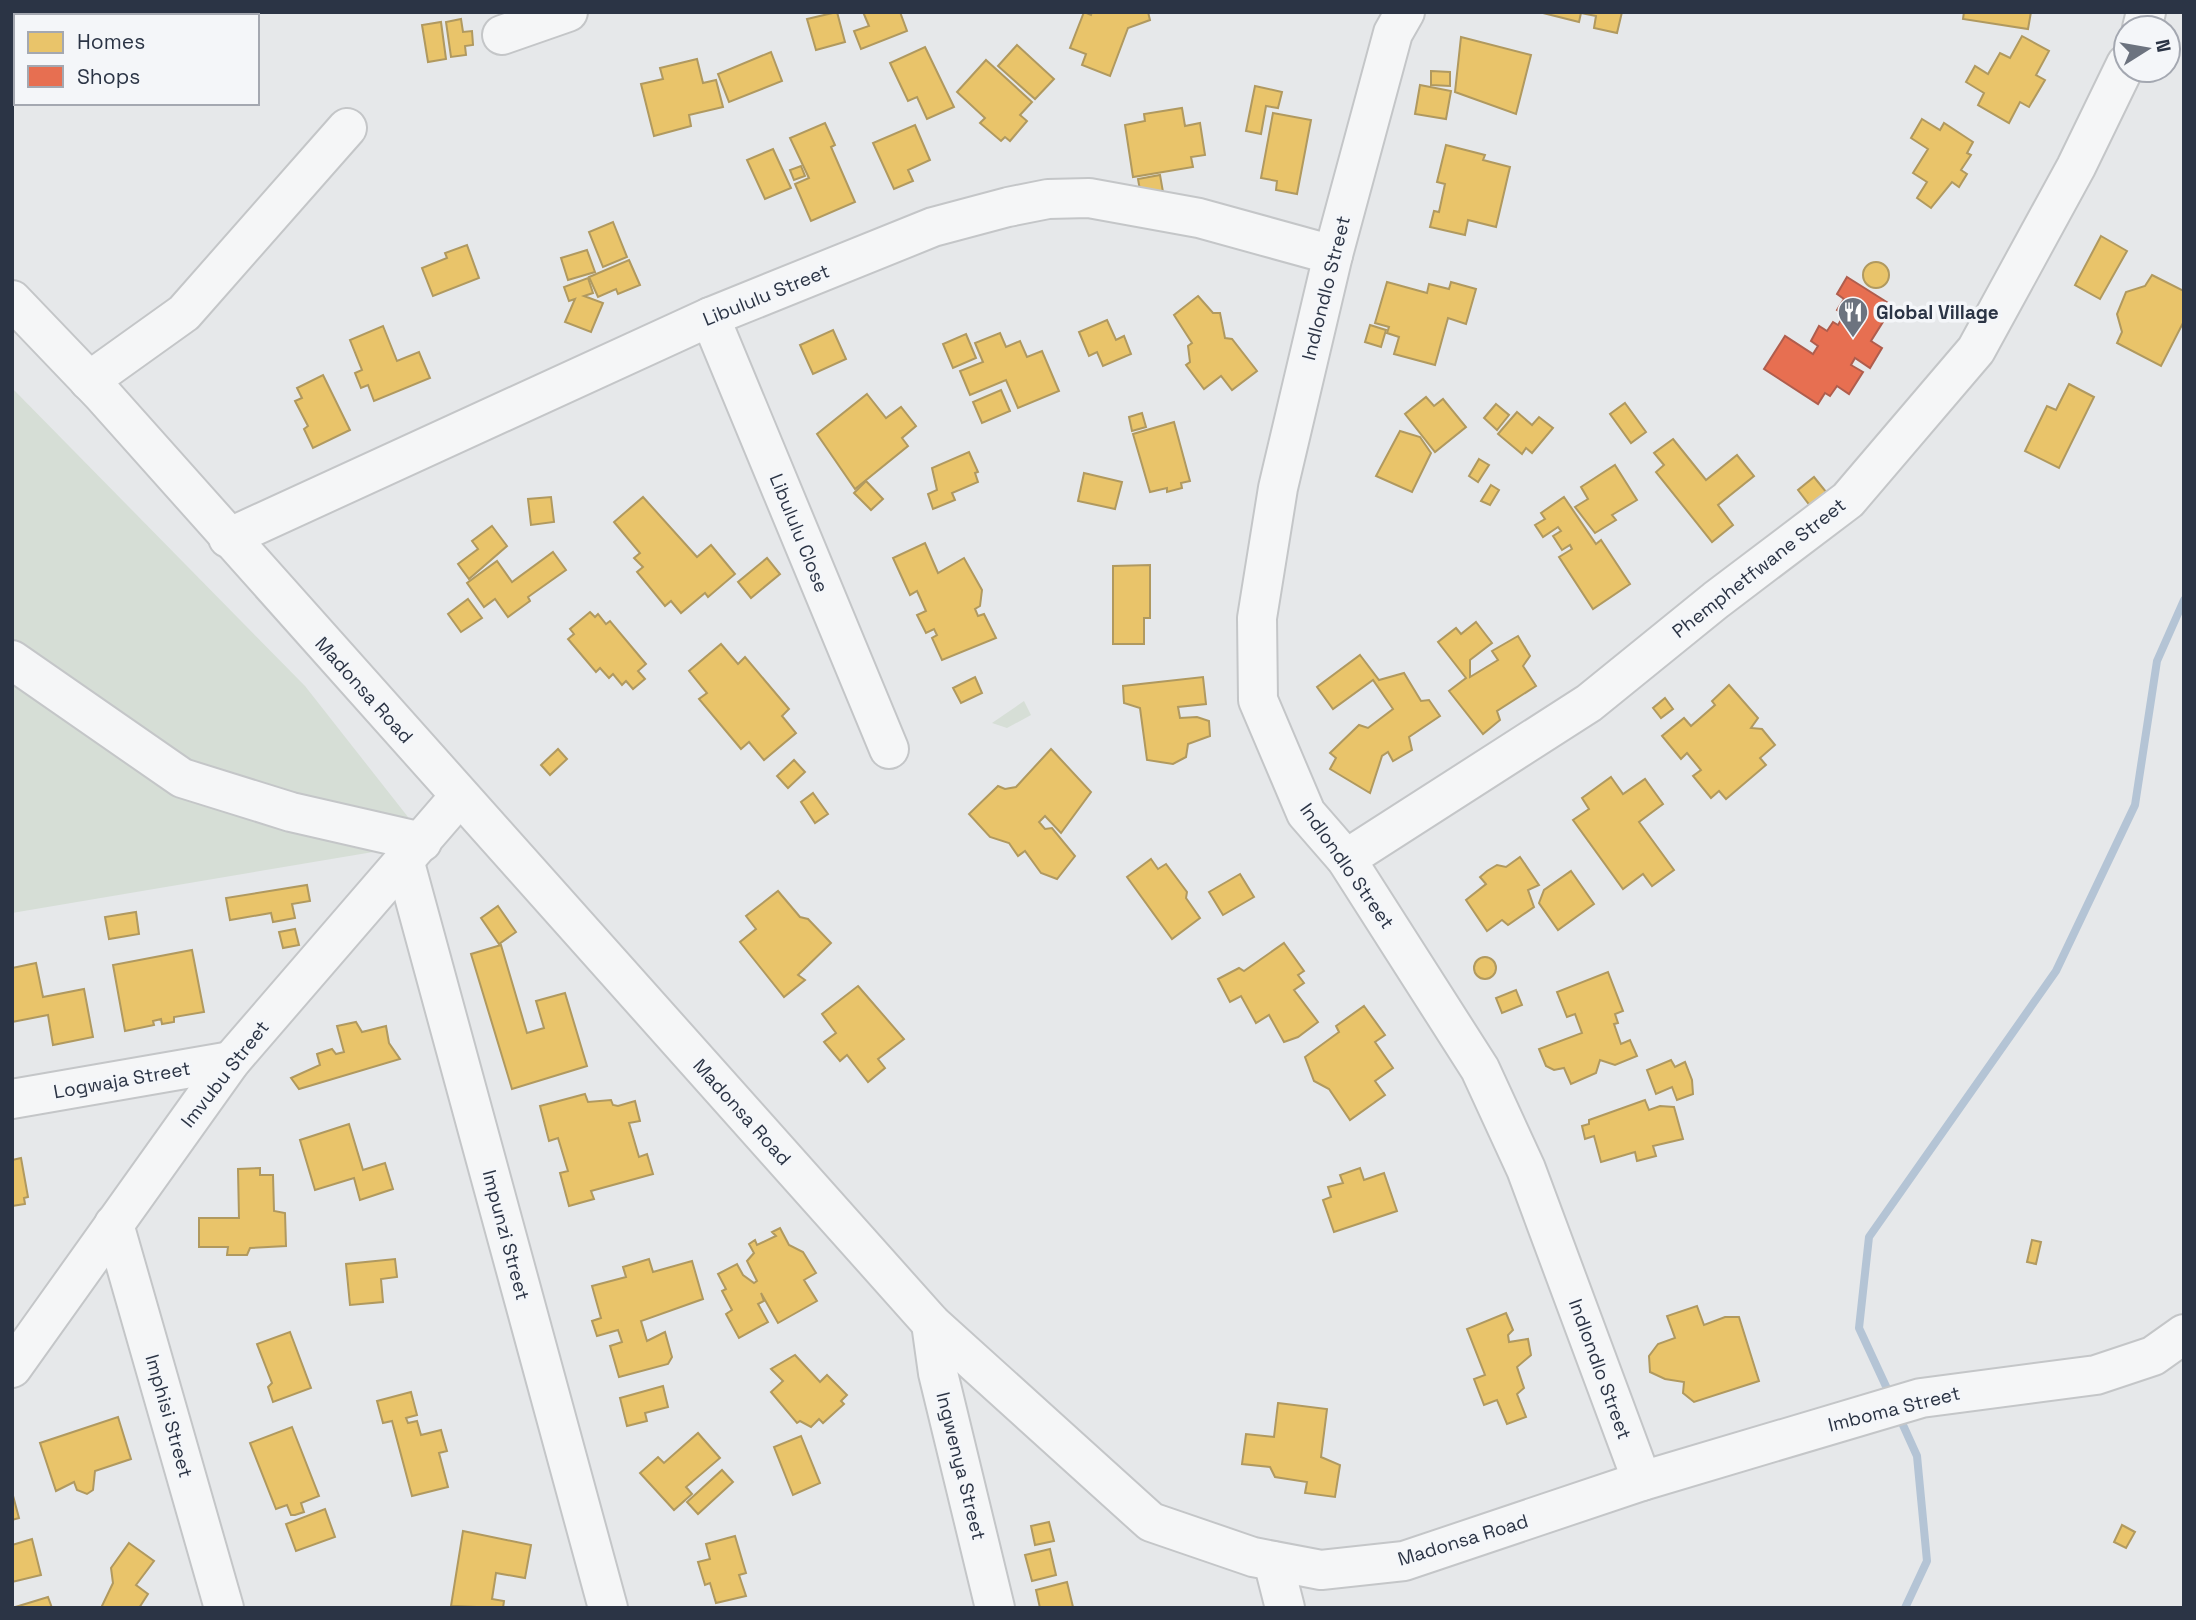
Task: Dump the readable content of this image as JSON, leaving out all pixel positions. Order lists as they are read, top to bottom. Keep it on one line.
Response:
{"streets":{"street":["Indlondlo Street","Libululu Street","Libululu Close","Phemphetfwane Street","Madonsa Road","Imvubu Street","Logwaja Street","Impunzi Street","Imboma Street","Imphisi Street","Ingwenya Street"]},"crossings":[["Indlondlo Street","Libululu Street"],["Indlondlo Street","Phemphetfwane Street"],["Indlondlo Street","Madonsa Road"],["Indlondlo Street","Imboma Street"],["Libululu Street","Libululu Close"],["Libululu Street","Madonsa Road"],["Madonsa Road","Imvubu Street"],["Madonsa Road","Imboma Street"],["Madonsa Road","Ingwenya Street"],["Imvubu Street","Logwaja Street"],["Imvubu Street","Impunzi Street"],["Imvubu Street","Imphisi Street"]],"places":{"restaurant":["Global Village"]},"legend":["Homes","Shops"],"north":"right"}
